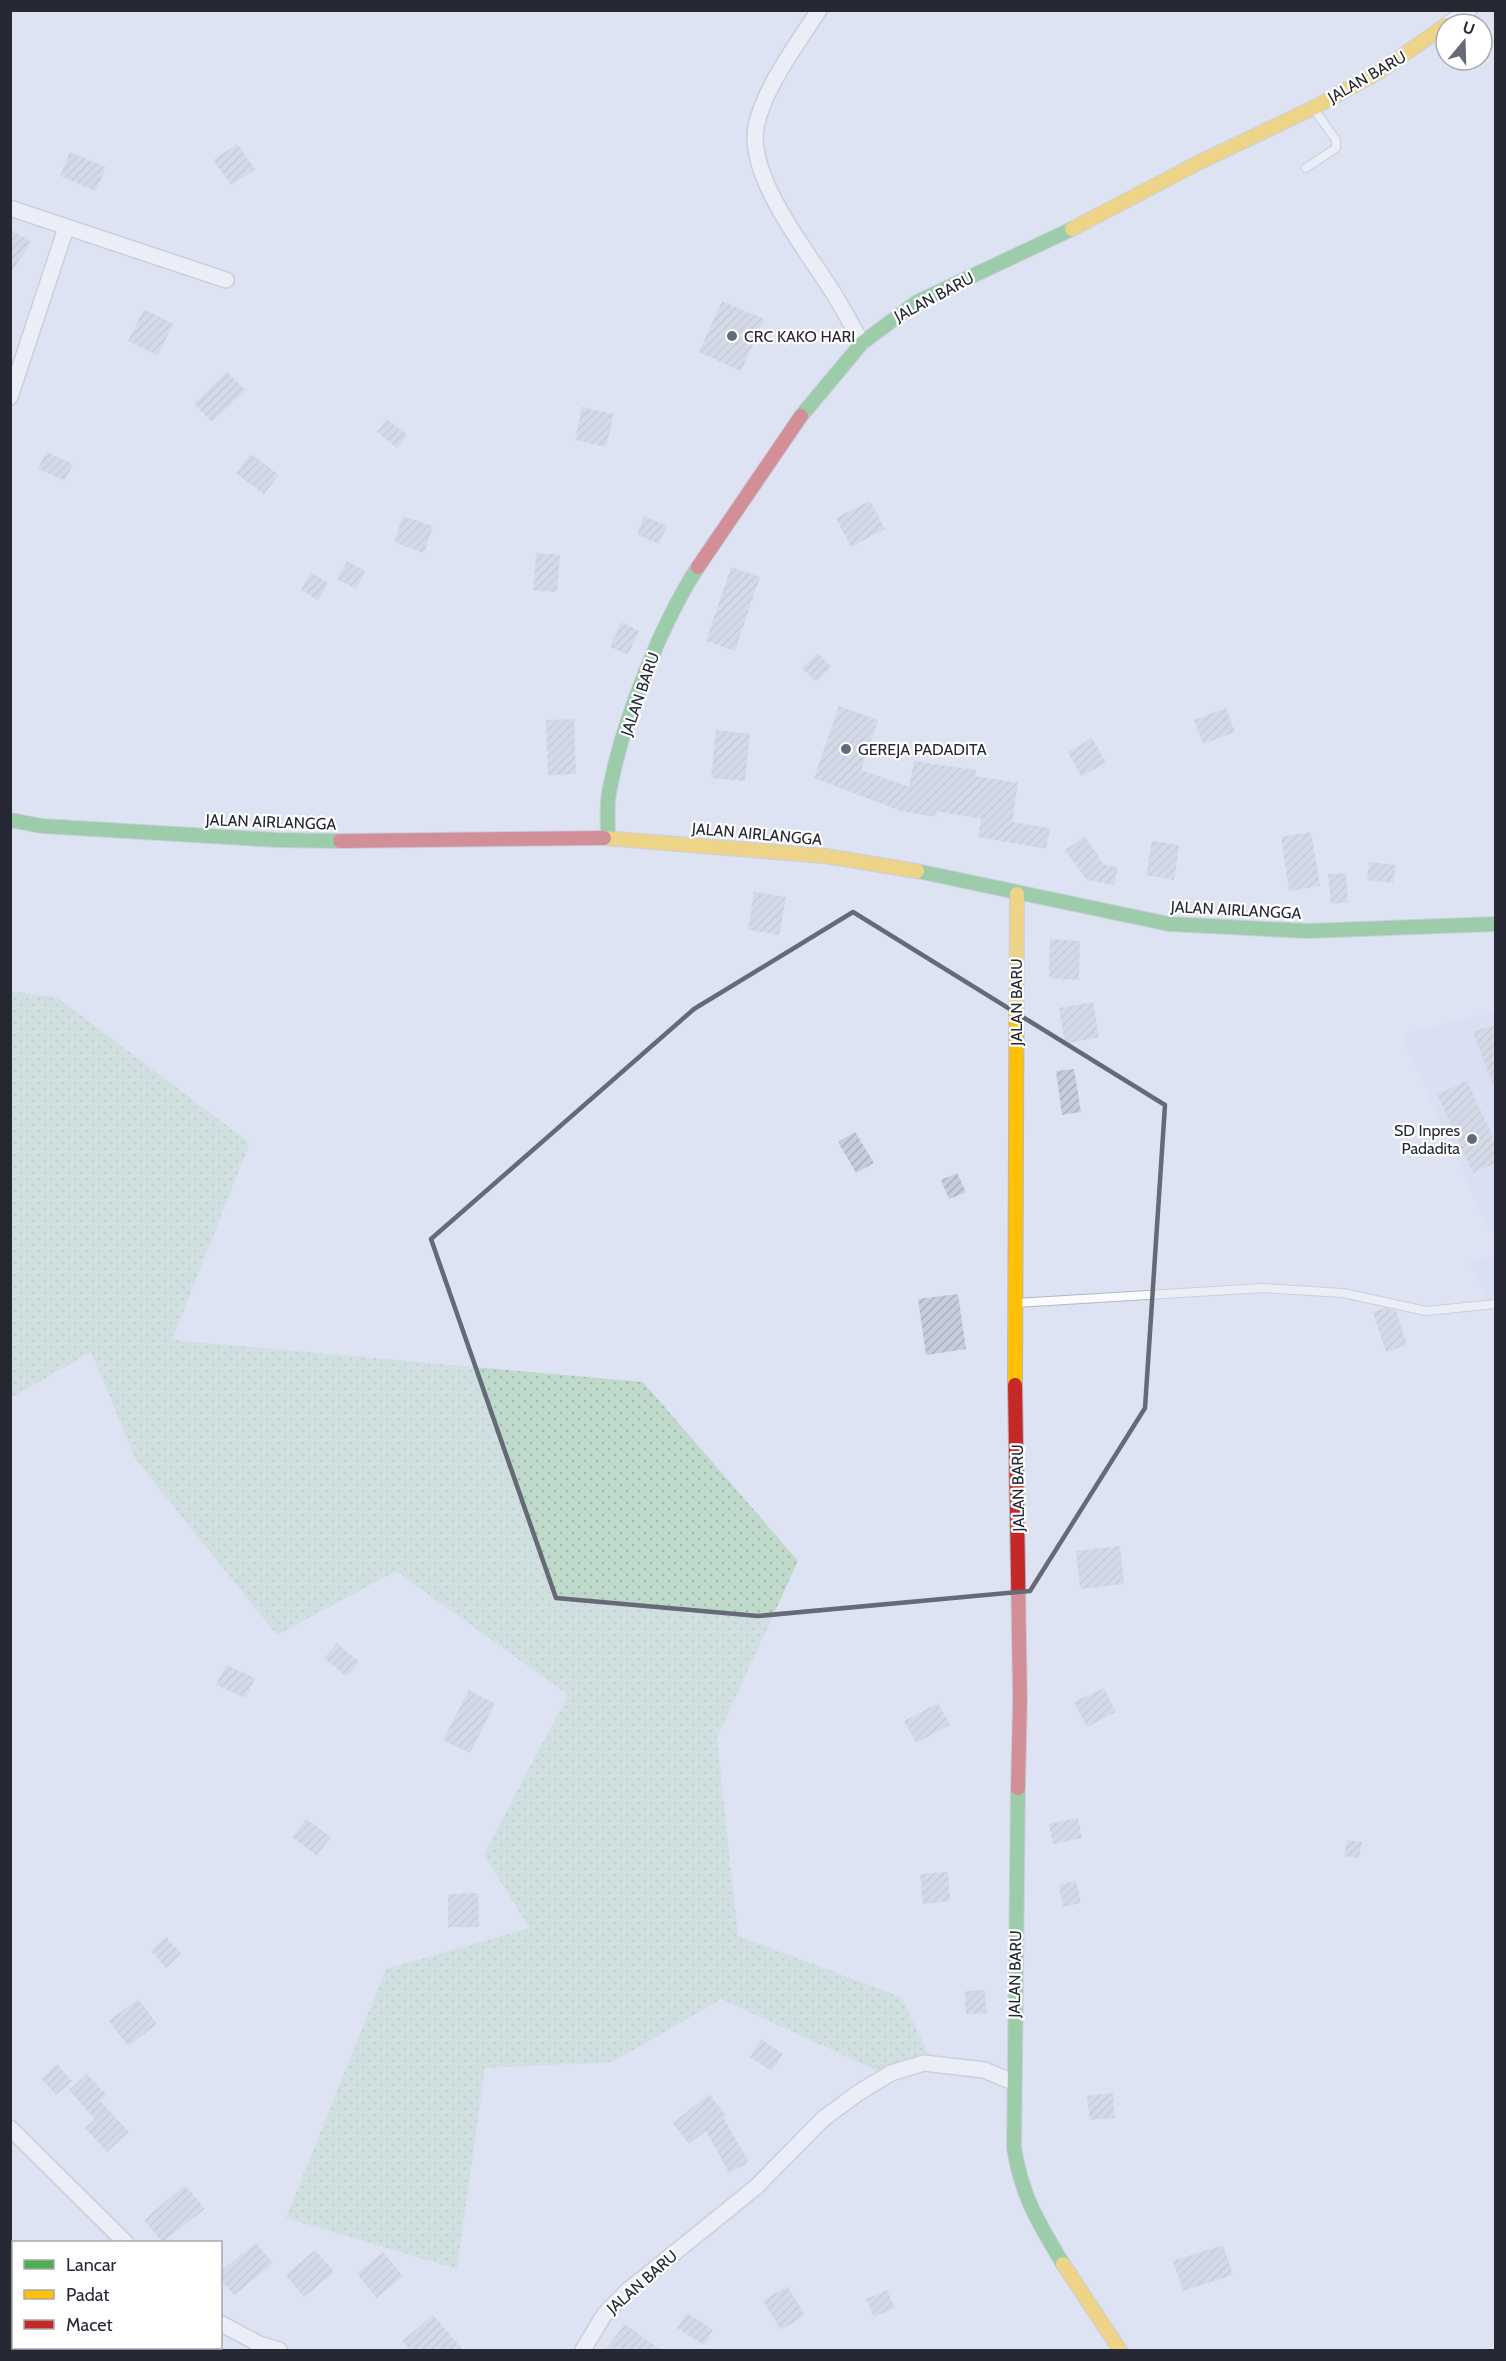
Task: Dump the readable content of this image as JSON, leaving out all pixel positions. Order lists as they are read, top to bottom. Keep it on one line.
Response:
{"streets":{"street":["JALAN BARU","JALAN AIRLANGGA"]},"crossings":[["JALAN BARU","JALAN AIRLANGGA"]],"places":["CRC KAKO HARI","GEREJA PADADITA","SD Inpres Padadita"],"legend":["Lancar","Padat","Macet"],"north":"top"}
